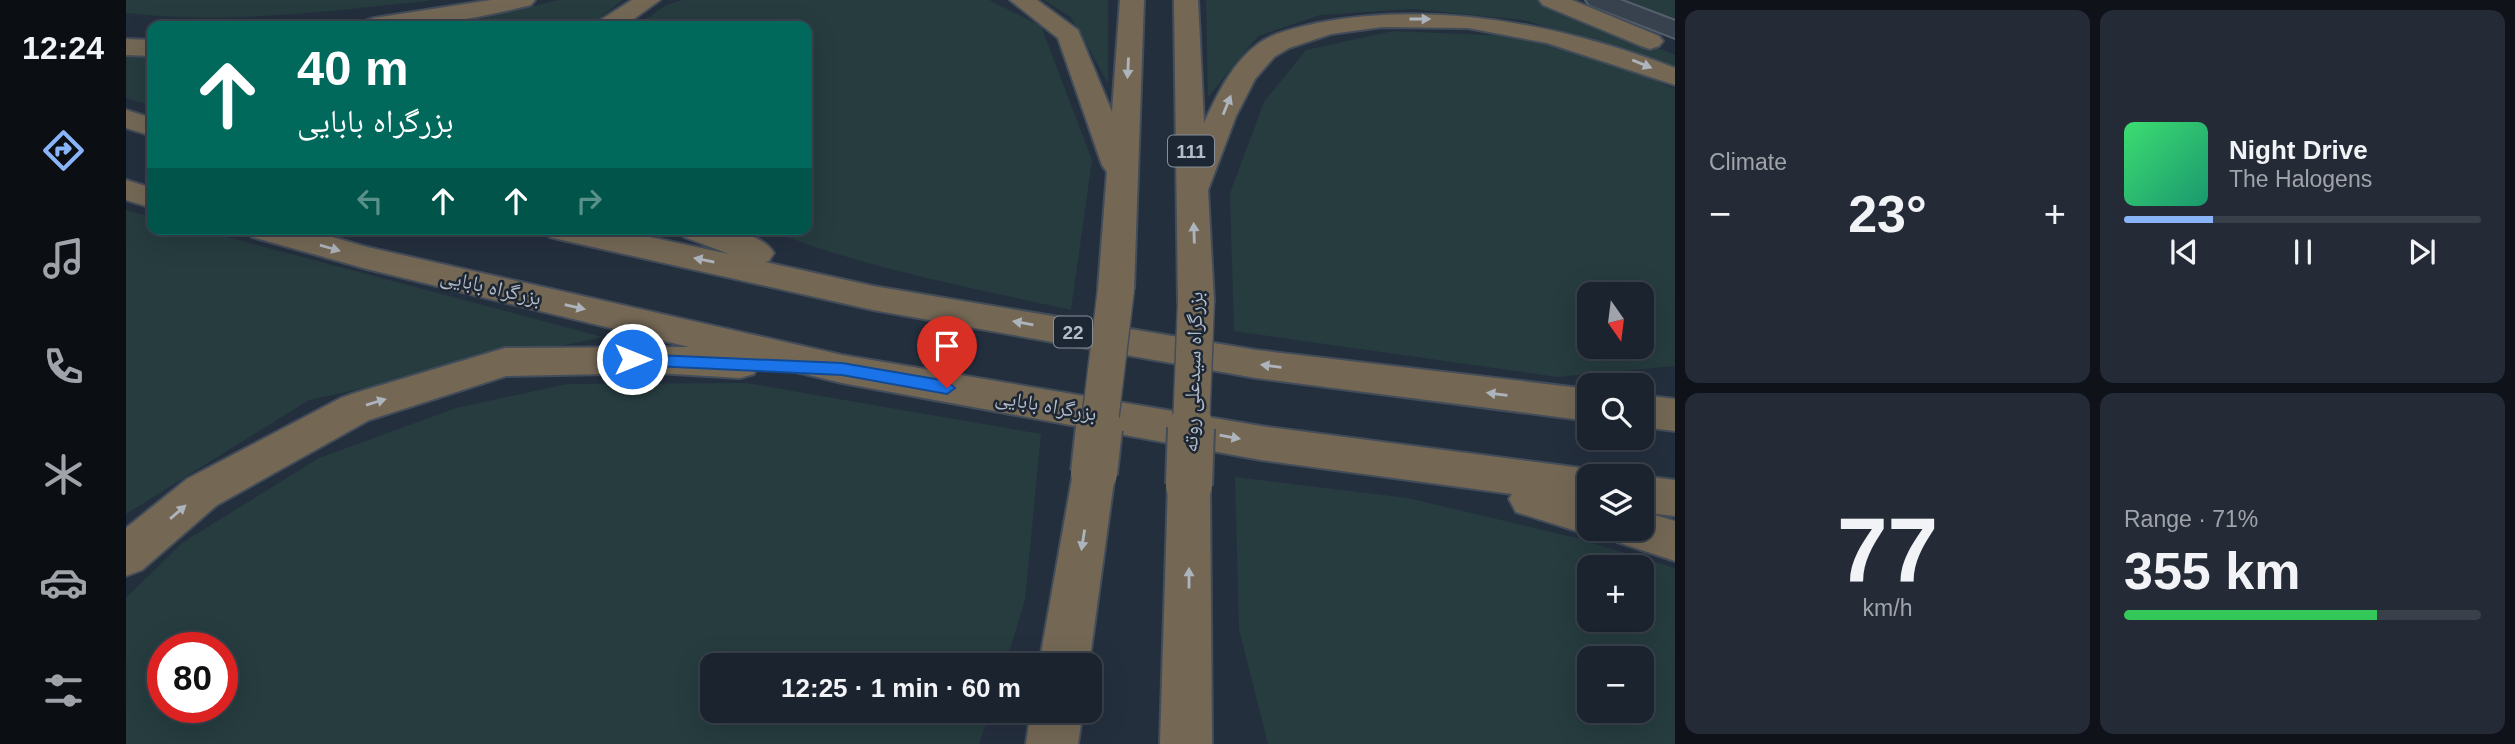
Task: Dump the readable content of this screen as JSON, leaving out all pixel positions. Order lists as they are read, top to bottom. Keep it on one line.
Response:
{"streets":{"highway":["111","بزرگراه بابایی","22","بزرگراه سیدعلی روته"]},"north":"bottom","page":{"tabs":"12:24","tile":["Climate",["77","km/h"],["Range · 71%","355 km"]],"turn":["40 m","بزرگراه بابایی"],"song":["Night Drive","The Halogens"],"heat":["−","23°","+"],"map_buttons":["+","−"],"limit":"80","trip":"12:25 · 1 min · 60 m"}}
